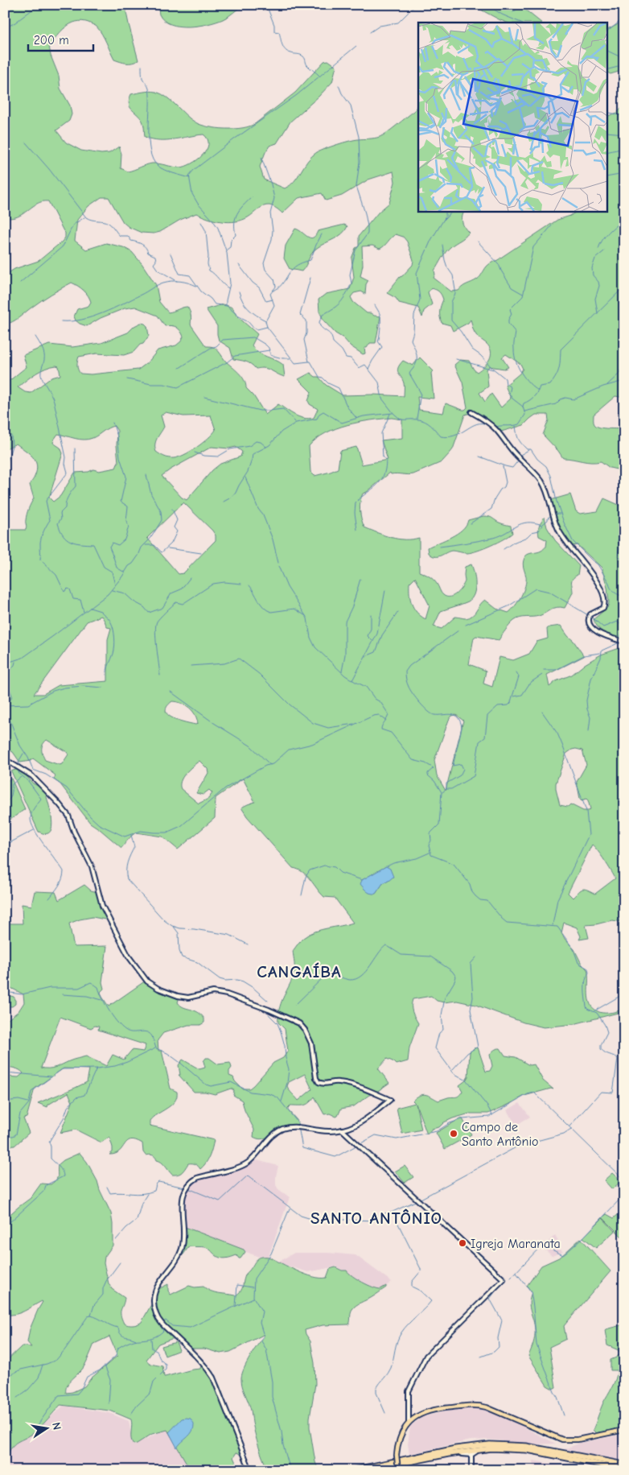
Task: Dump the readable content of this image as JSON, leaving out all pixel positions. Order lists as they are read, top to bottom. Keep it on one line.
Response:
{"districts":["CANGAÍBA","SANTO ANTÔNIO"],"places":["Campo de Santo Antônio","Igreja Maranata"],"scale_bar":"200 m","north":"right"}
